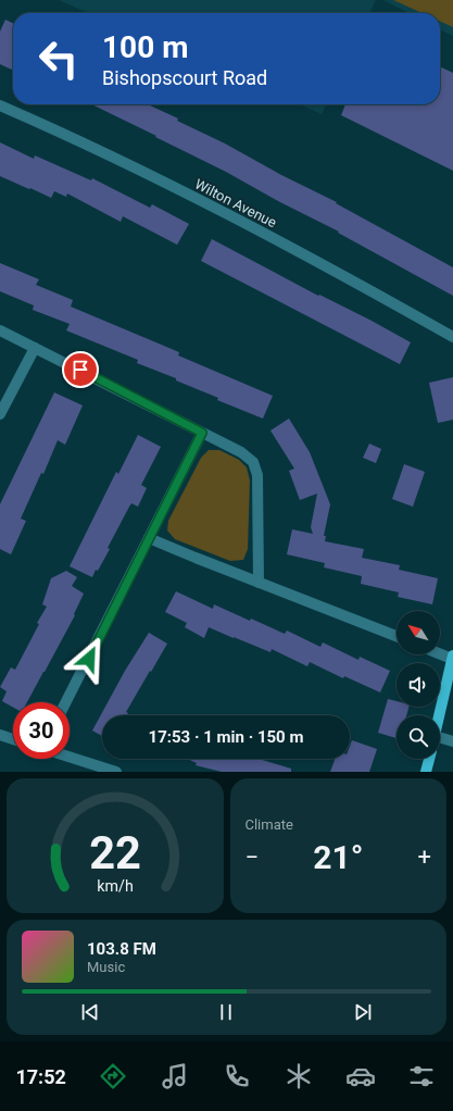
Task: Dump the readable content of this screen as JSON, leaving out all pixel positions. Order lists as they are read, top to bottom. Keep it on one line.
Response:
{"streets":{"street":["Wilton Avenue"]},"north":"top left","page":{"turn":["100 m","Bishopscourt Road"],"limit":"30","trip":"17:53 · 1 min · 150 m","tile":"Climate","heat":["−","21°","+"],"song":["103.8 FM","Music"],"tabs":"17:52","gauge":["22","km/h"]}}
